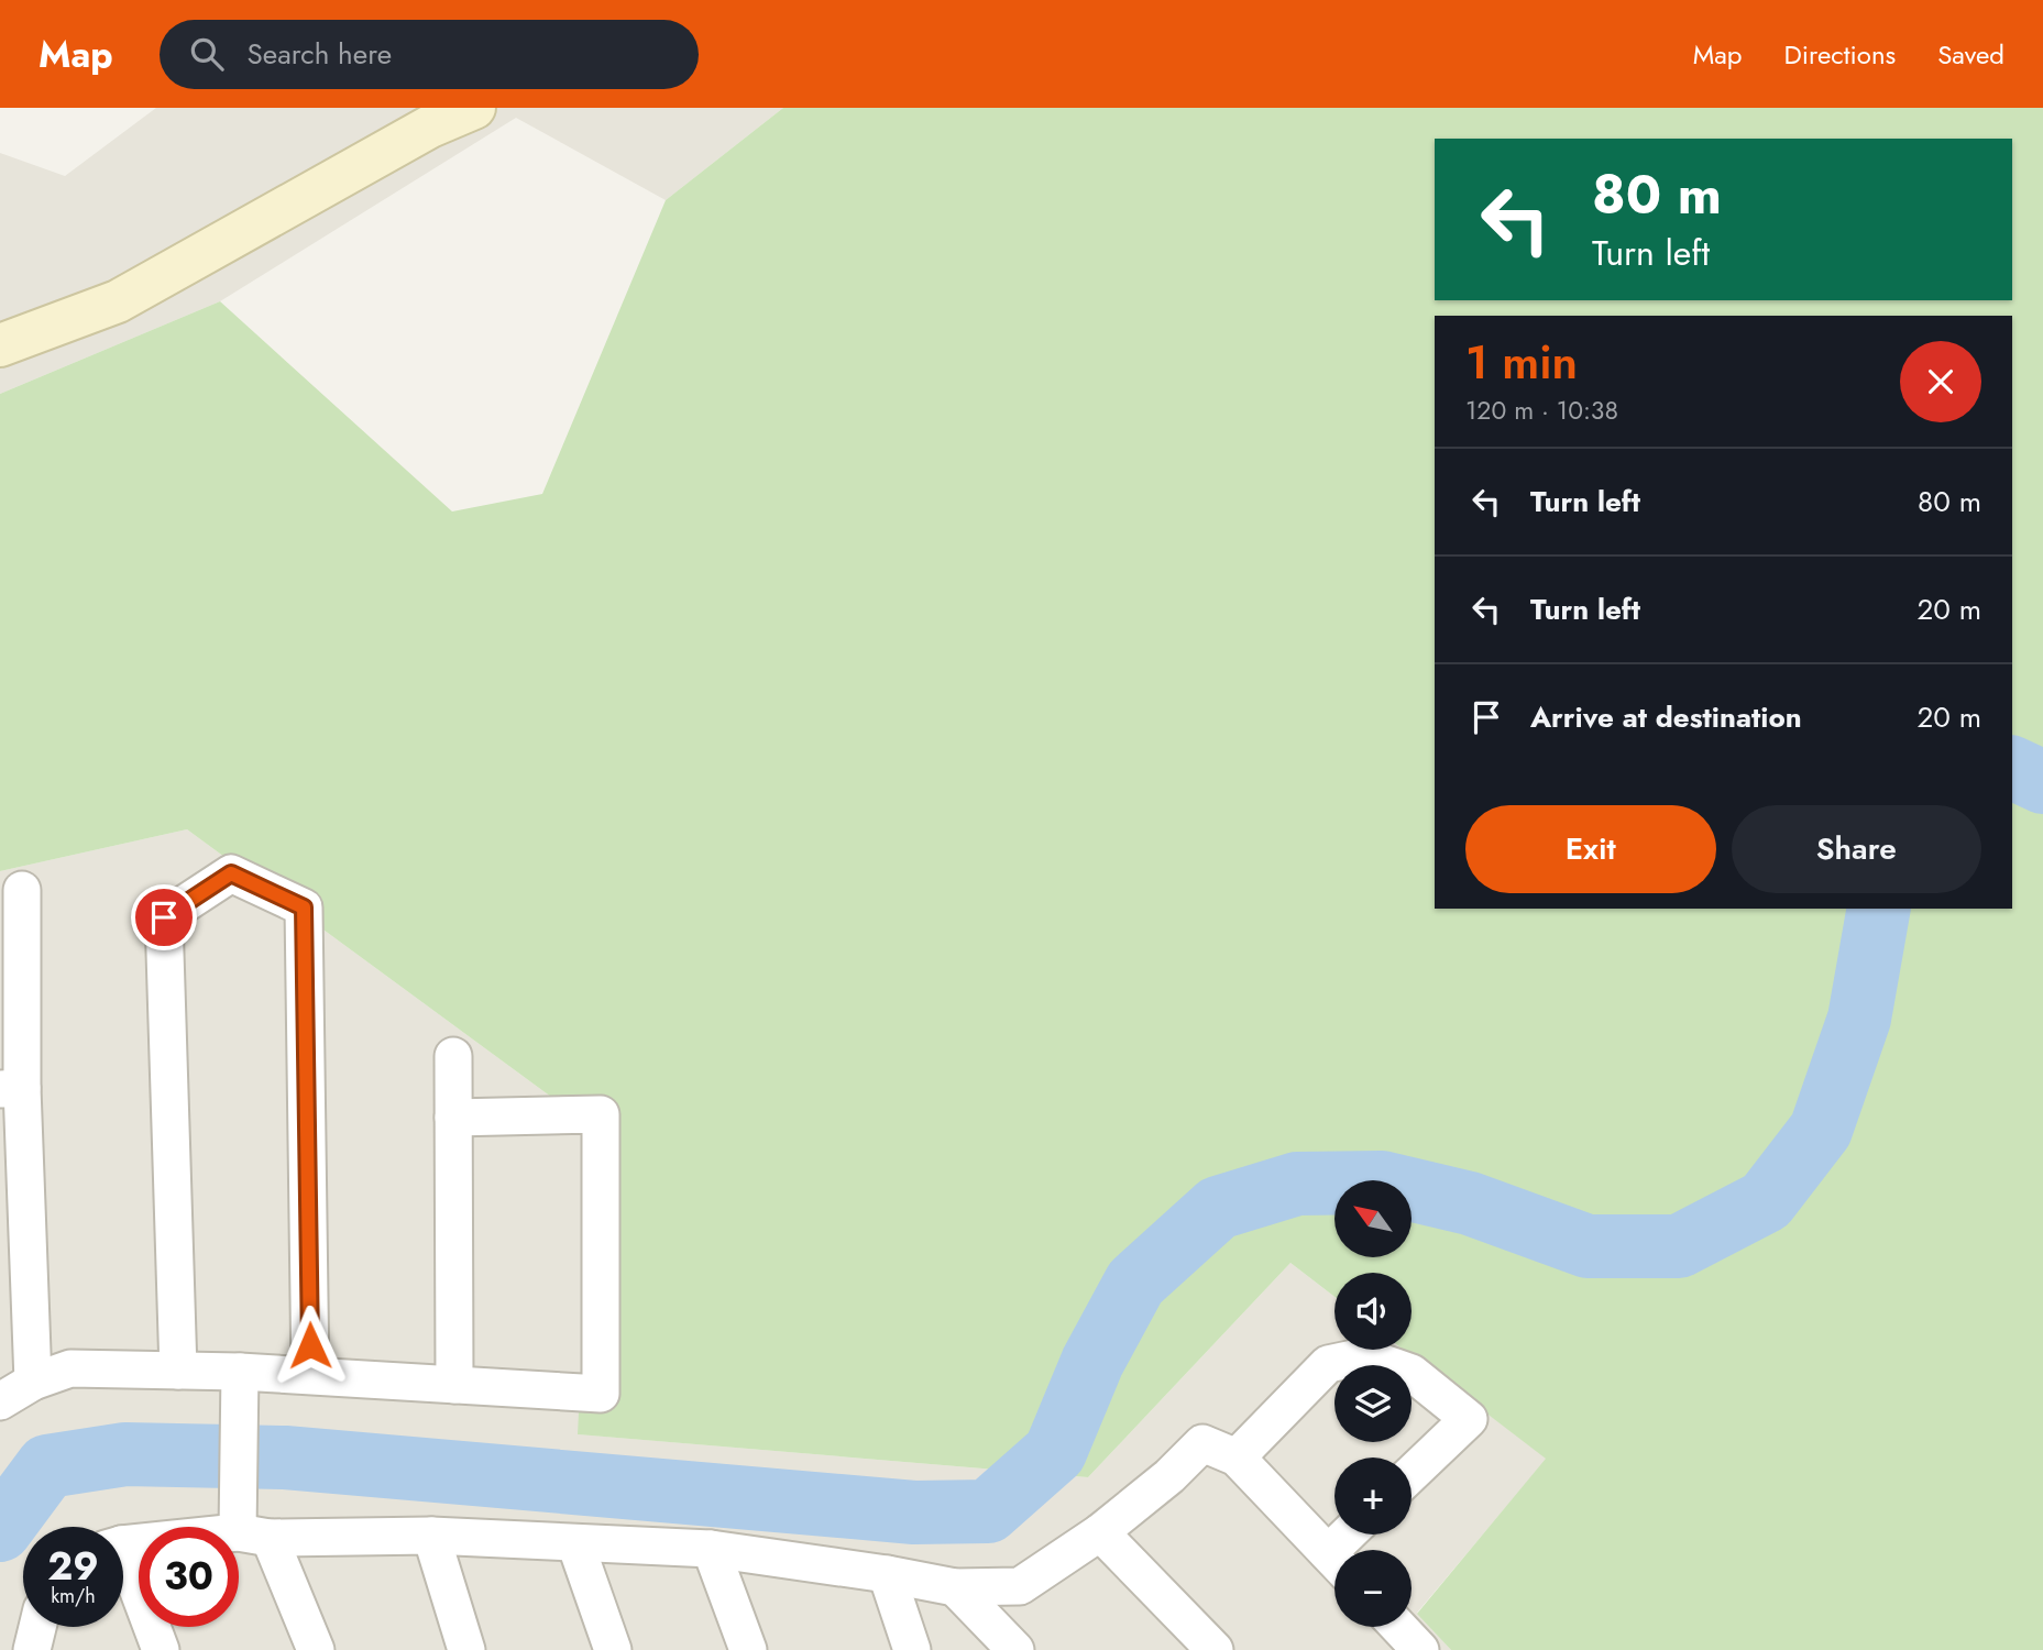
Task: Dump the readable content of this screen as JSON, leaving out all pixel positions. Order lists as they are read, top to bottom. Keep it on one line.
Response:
{"north":"top left","page":{"header":"Map","search":"Search here","nav":["Map","Directions","Saved"],"turn":["80 m","Turn left"],"heading":["1 min","120 m · 10:38"],"list":[{"name":"Turn left","value":"80 m"},{"name":"Turn left","value":"20 m"},{"name":"Arrive at destination","value":"20 m"}],"buttons":["Exit","Share"],"map_buttons":["+","−"],"speed":"29 km/h","limit":"30"}}
